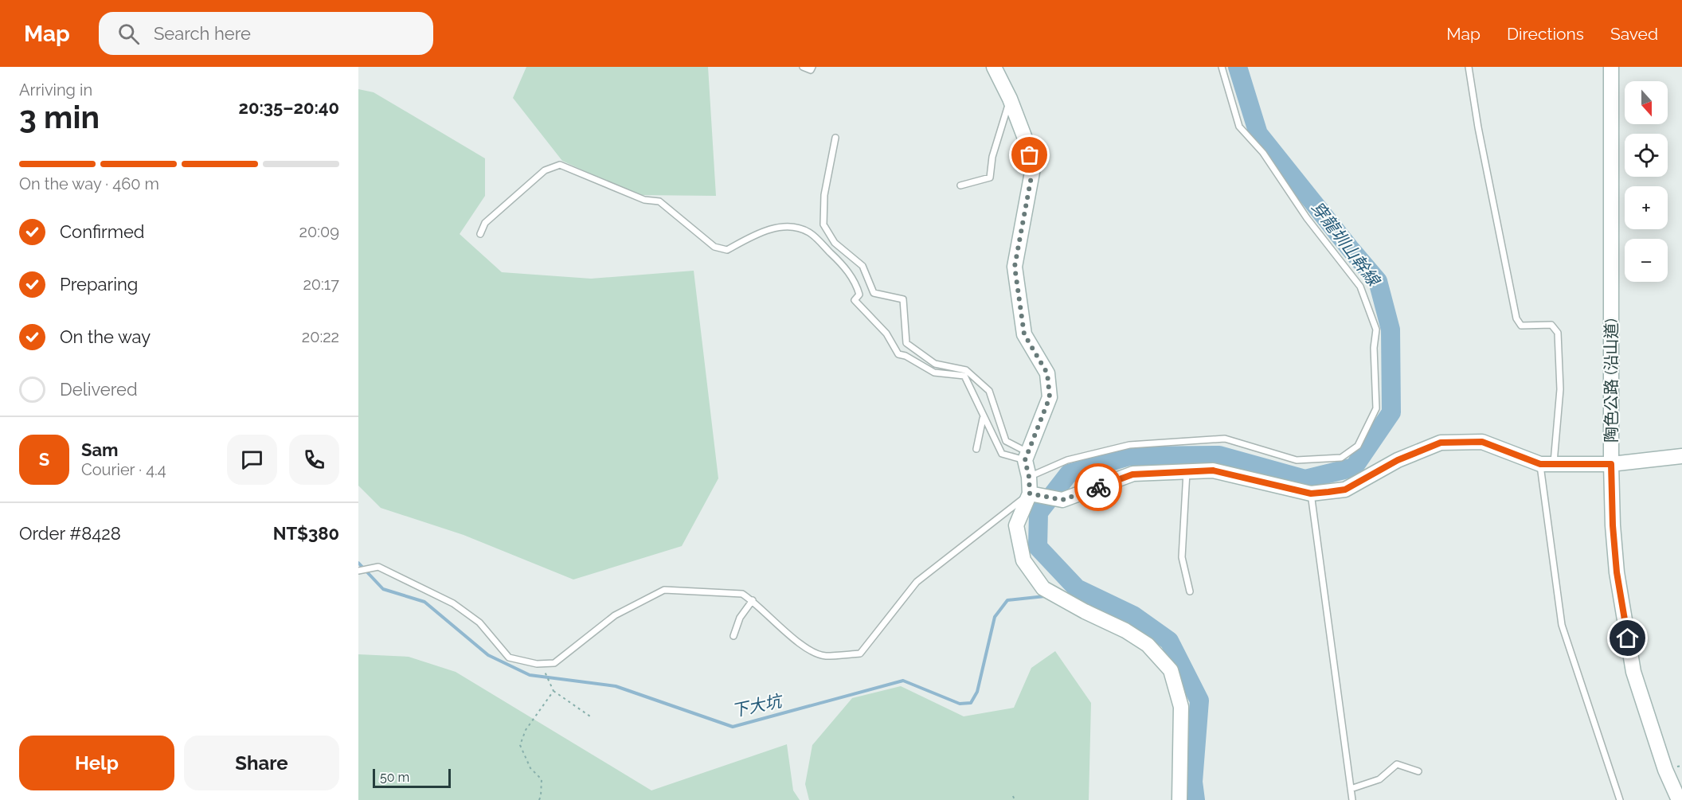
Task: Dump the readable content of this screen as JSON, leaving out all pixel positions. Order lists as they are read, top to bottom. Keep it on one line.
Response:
{"streets":{"street":["陶色公路 (沿山道)"]},"water":["穿龍圳山幹線","下大坑"],"scale_bar":"50 m","north":"bottom","page":{"header":"Map","search":"Search here","nav":["Map","Directions","Saved"],"heading":["3 min","Arriving in","20:35–20:40"],"panel":["Sam","Courier · 4.4","Order #8428","NT$380"],"map_buttons":["+","−"],"bar":"On the way · 460 m","list":[["Confirmed","20:09"],["Preparing","20:17"],["On the way","20:22"],"Delivered"],"round":"S","buttons":["Help","Share"],"scale":"50 m"}}
